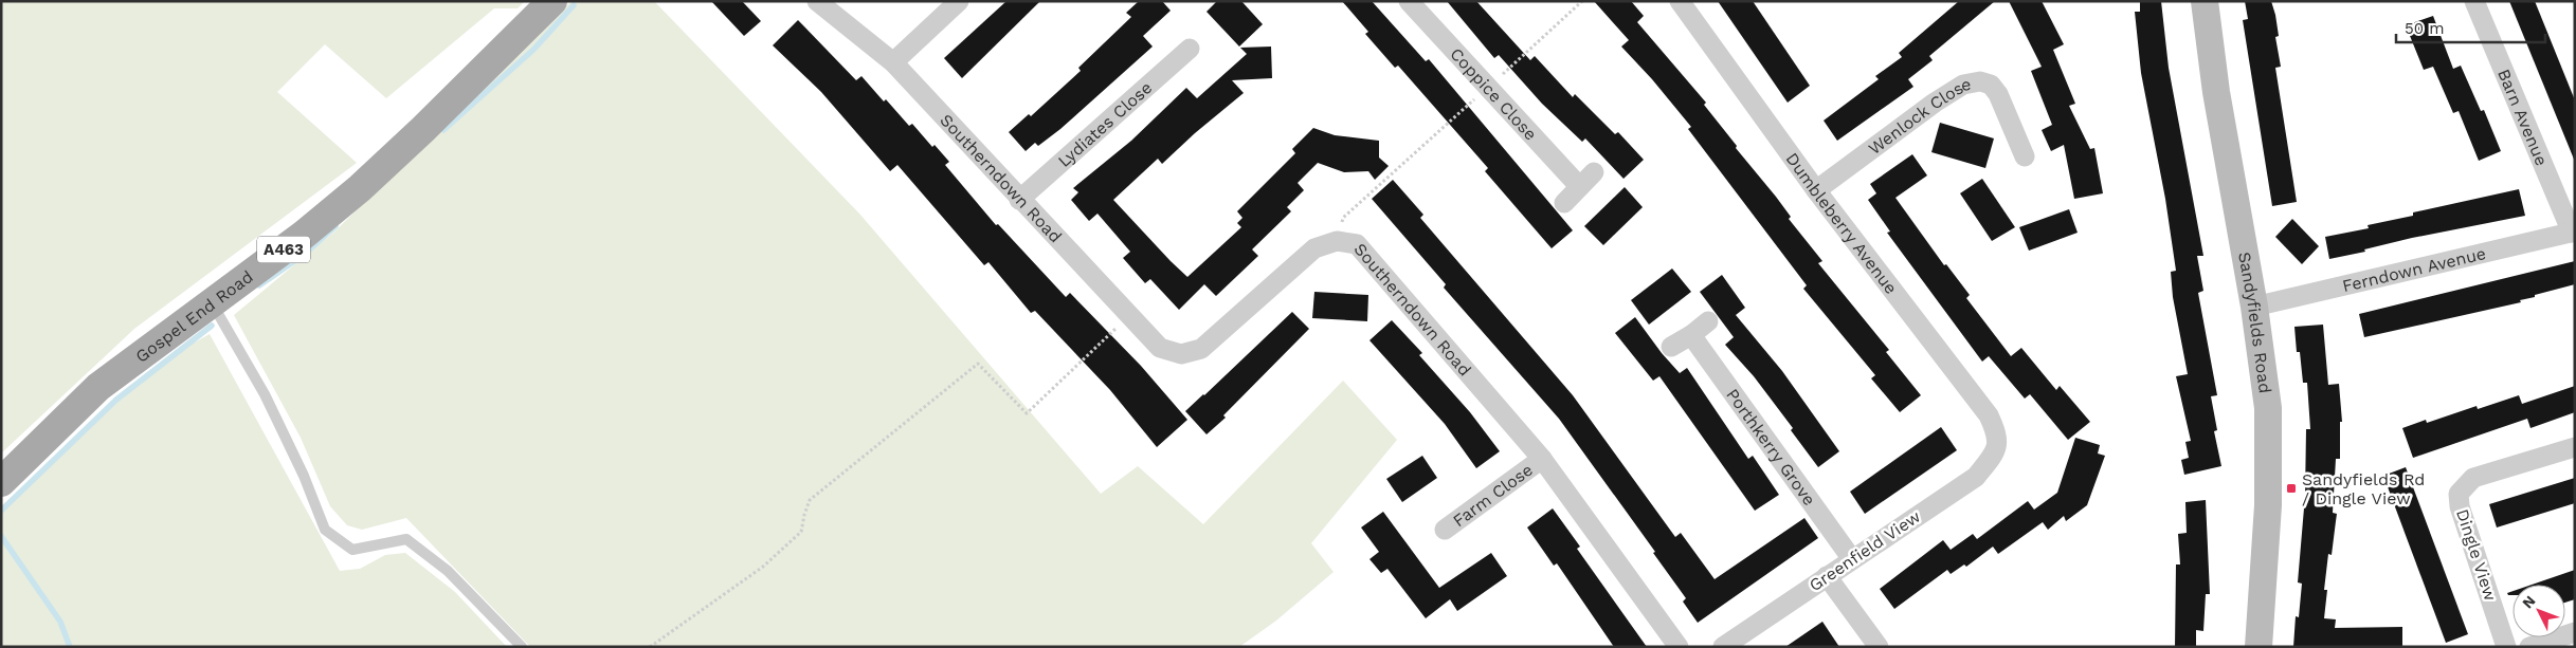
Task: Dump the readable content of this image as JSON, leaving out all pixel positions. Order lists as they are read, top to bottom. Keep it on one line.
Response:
{"streets":{"main road":["A463","Gospel End Road"],"street":["Coppice Close","Barn Avenue","Wenlock Close","Lydiates Close","Southerndown Road","Dumbleberry Avenue","Ferndown Avenue","Sandyfields Road","Porthkerry Grove","Farm Close","Greenfield View","Dingle View"]},"crossings":[["Barn Avenue","Ferndown Avenue"],["Wenlock Close","Dumbleberry Avenue"],["Lydiates Close","Southerndown Road"],["Southerndown Road","Farm Close"],["Dumbleberry Avenue","Greenfield View"],["Ferndown Avenue","Sandyfields Road"],["Porthkerry Grove","Greenfield View"]],"places":{"transit":["Sandyfields Rd / Dingle View"]},"scale_bar":"50 m","north":"top left"}
